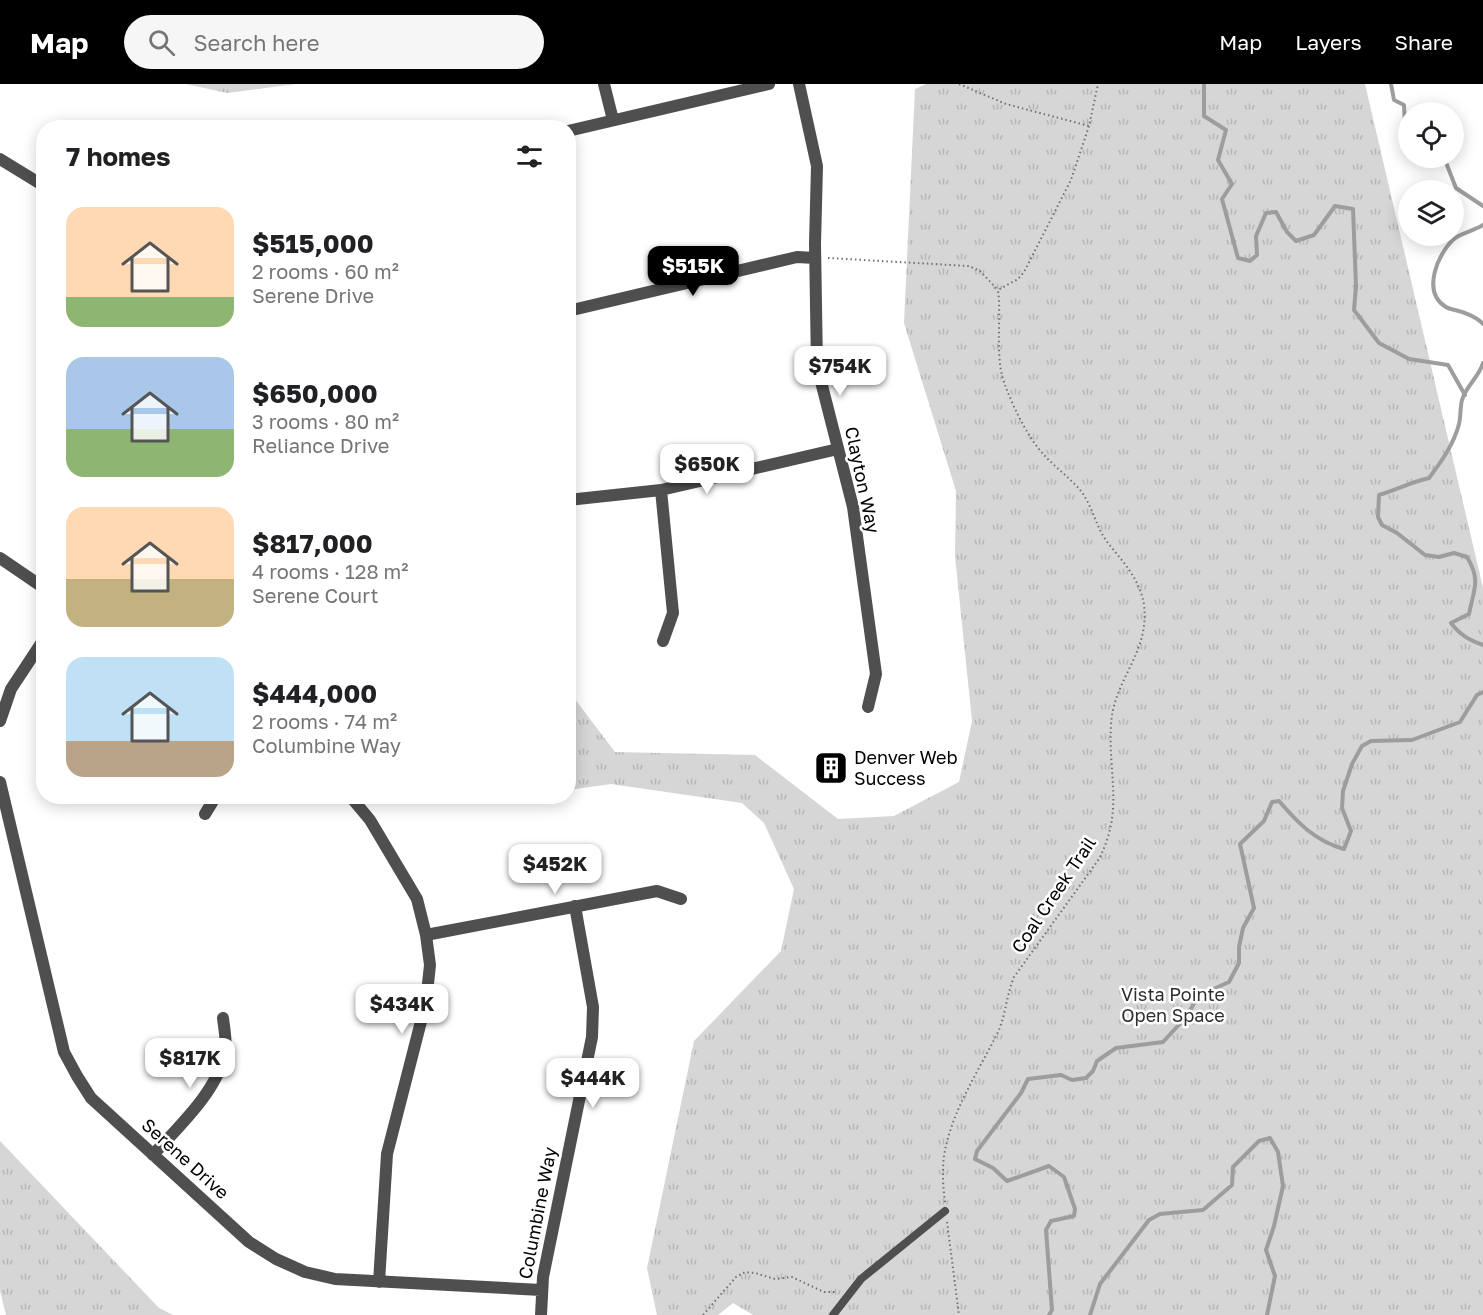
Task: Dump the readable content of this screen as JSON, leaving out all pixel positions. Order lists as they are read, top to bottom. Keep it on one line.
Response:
{"streets":{"street":["Clayton Way","Serene Drive","Columbine Way"],"path":["Coal Creek Trail"]},"crossings":[["Serene Drive","Columbine Way"]],"parks":["Vista Pointe Open Space"],"places":{"building":["Denver Web Success"]},"page":{"header":"Map","search":"Search here","nav":["Map","Layers","Share"],"heading":"7 homes","list":[{"name":"$515,000","note":"2 rooms · 60 m² · Serene Drive"},{"name":"$650,000","note":"3 rooms · 80 m² · Reliance Drive"},{"name":"$817,000","note":"4 rooms · 128 m² · Serene Court"},{"name":"$444,000","note":"2 rooms · 74 m² · Columbine Way"}],"price":["$515K","$754K","$650K","$452K","$434K","$817K","$444K"]}}
